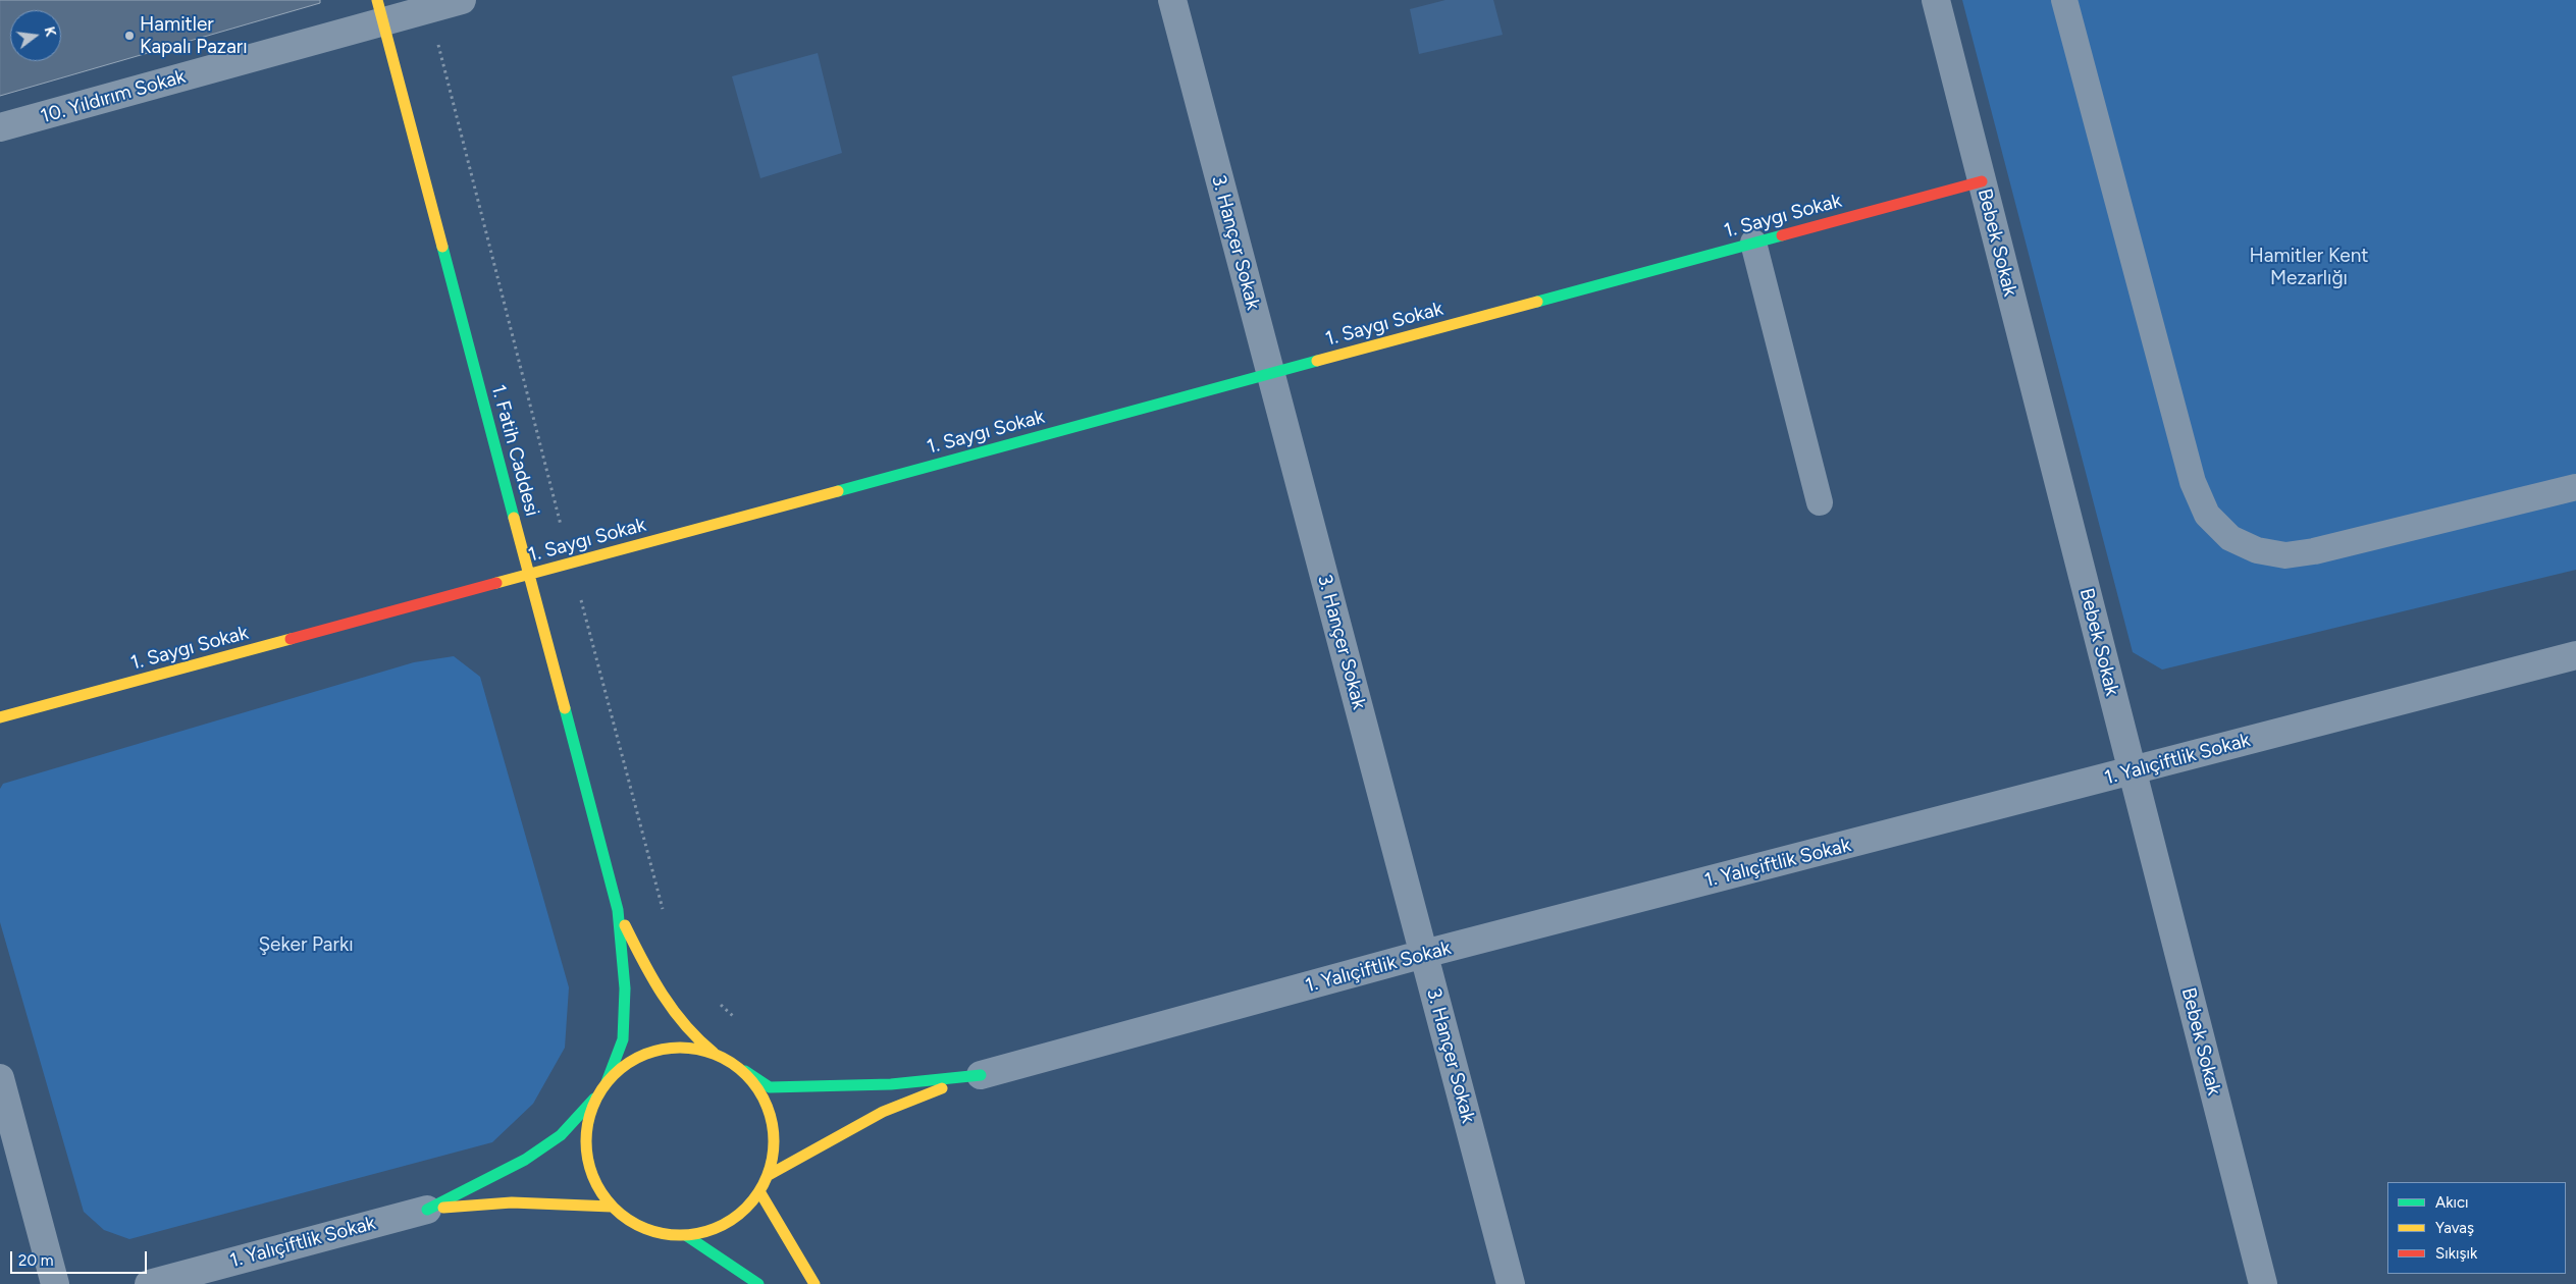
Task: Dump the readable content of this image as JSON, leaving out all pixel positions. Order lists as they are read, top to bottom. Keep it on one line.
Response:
{"streets":{"street":["10. Yıldırım Sokak","1. Saygı Sokak","3. Hançer Sokak","Bebek Sokak","1. Fatih Caddesi","1. Yalıçiftlik Sokak"]},"crossings":[["10. Yıldırım Sokak","1. Fatih Caddesi"],["1. Saygı Sokak","3. Hançer Sokak"],["1. Saygı Sokak","Bebek Sokak"],["1. Saygı Sokak","1. Fatih Caddesi"],["3. Hançer Sokak","1. Yalıçiftlik Sokak"],["Bebek Sokak","1. Yalıçiftlik Sokak"]],"parks":["Hamitler Kent Mezarlığı","Şeker Parkı"],"places":["Hamitler Kapalı Pazarı"],"legend":["Akıcı","Yavaş","Sıkışık"],"scale_bar":"20 m","north":"right"}
